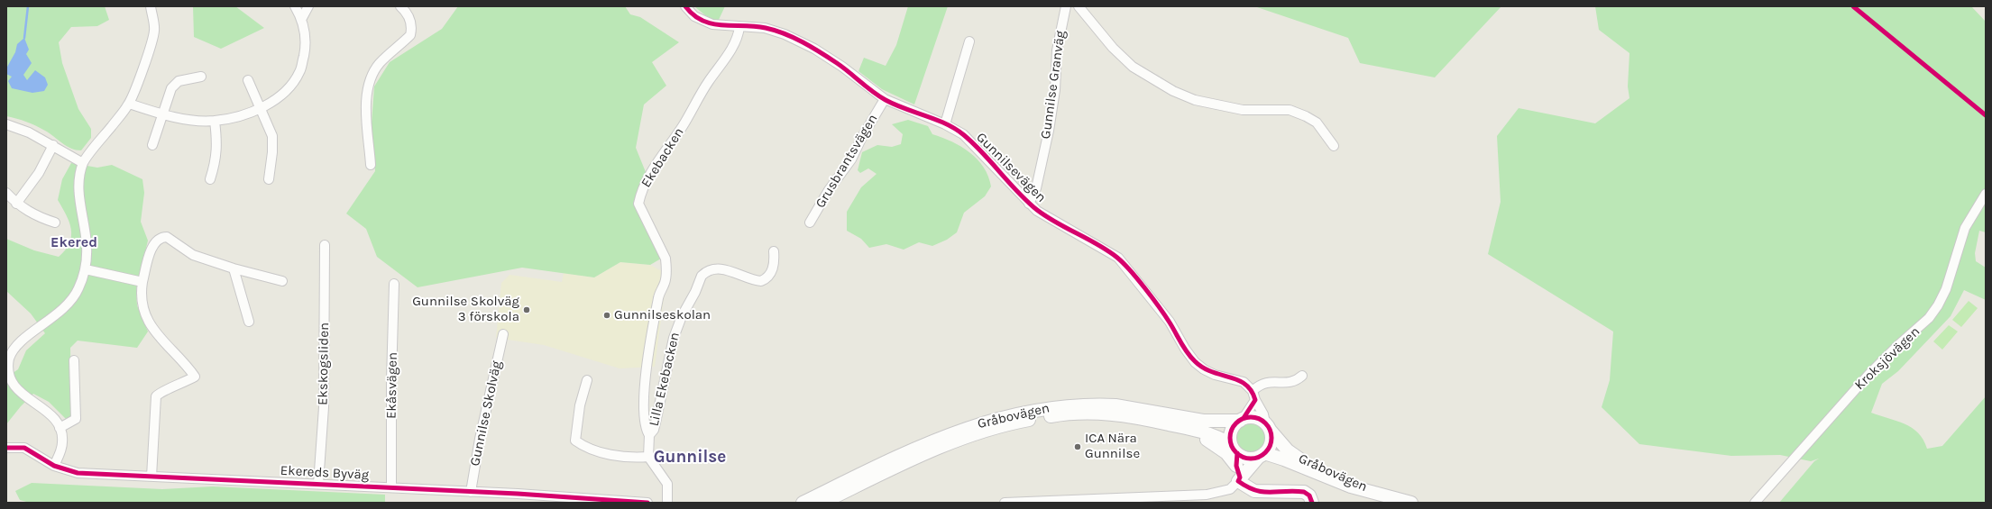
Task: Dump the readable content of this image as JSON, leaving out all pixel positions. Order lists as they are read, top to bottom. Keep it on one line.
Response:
{"streets":{"main road":["Gråbovägen"],"street":["Gunnilse Granväg","Ekebacken","Grusbrantsvägen","Gunnilsevägen","Kroksjövägen","Ekskogsliden","Lilla Ekebacken","Ekåsvägen","Gunnilse Skolväg","Ekereds Byväg"]},"crossings":[["Gunnilse Granväg","Gunnilsevägen"],["Ekebacken","Gunnilsevägen"],["Ekebacken","Lilla Ekebacken"],["Grusbrantsvägen","Gunnilsevägen"],["Gunnilsevägen","Gråbovägen"],["Ekskogsliden","Ekereds Byväg"],["Ekåsvägen","Ekereds Byväg"],["Gunnilse Skolväg","Ekereds Byväg"]],"districts":["Ekered","Gunnilse"],"places":["Gunnilse Skolväg 3 förskola","Gunnilseskolan","ICA Nära Gunnilse"]}
